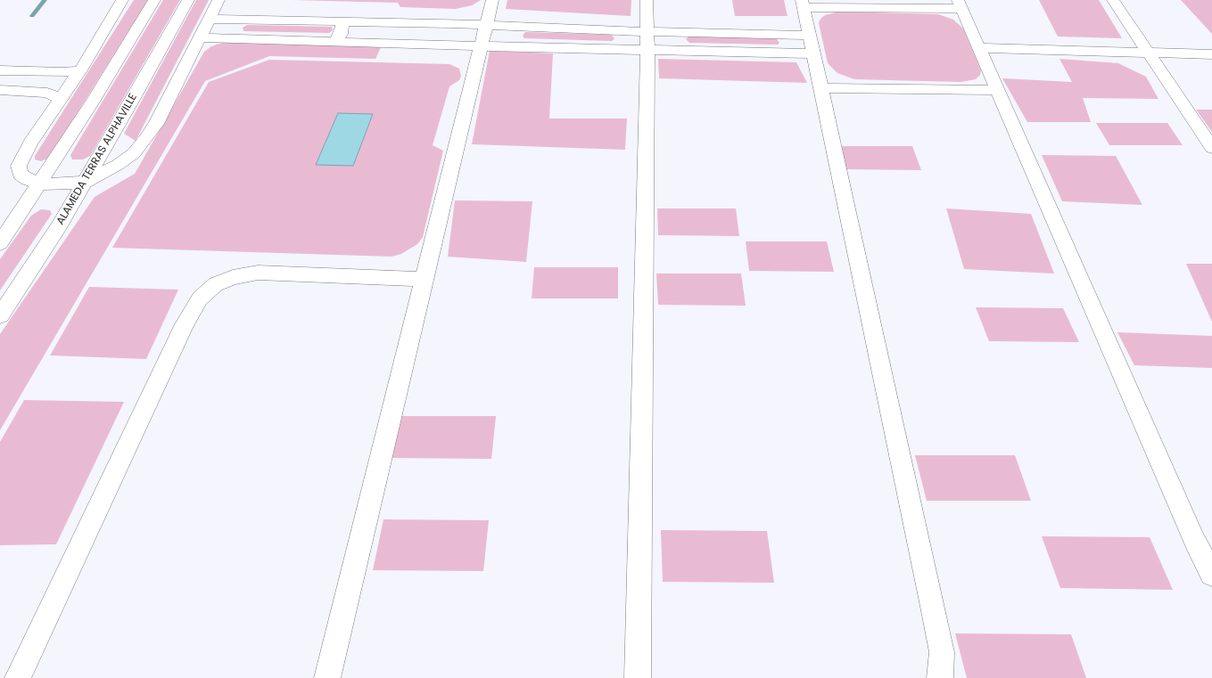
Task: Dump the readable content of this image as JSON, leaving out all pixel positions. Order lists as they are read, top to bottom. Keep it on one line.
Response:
{"streets":{"street":["ALAMEDA TERRAS ALPHAVILLE"]}}
